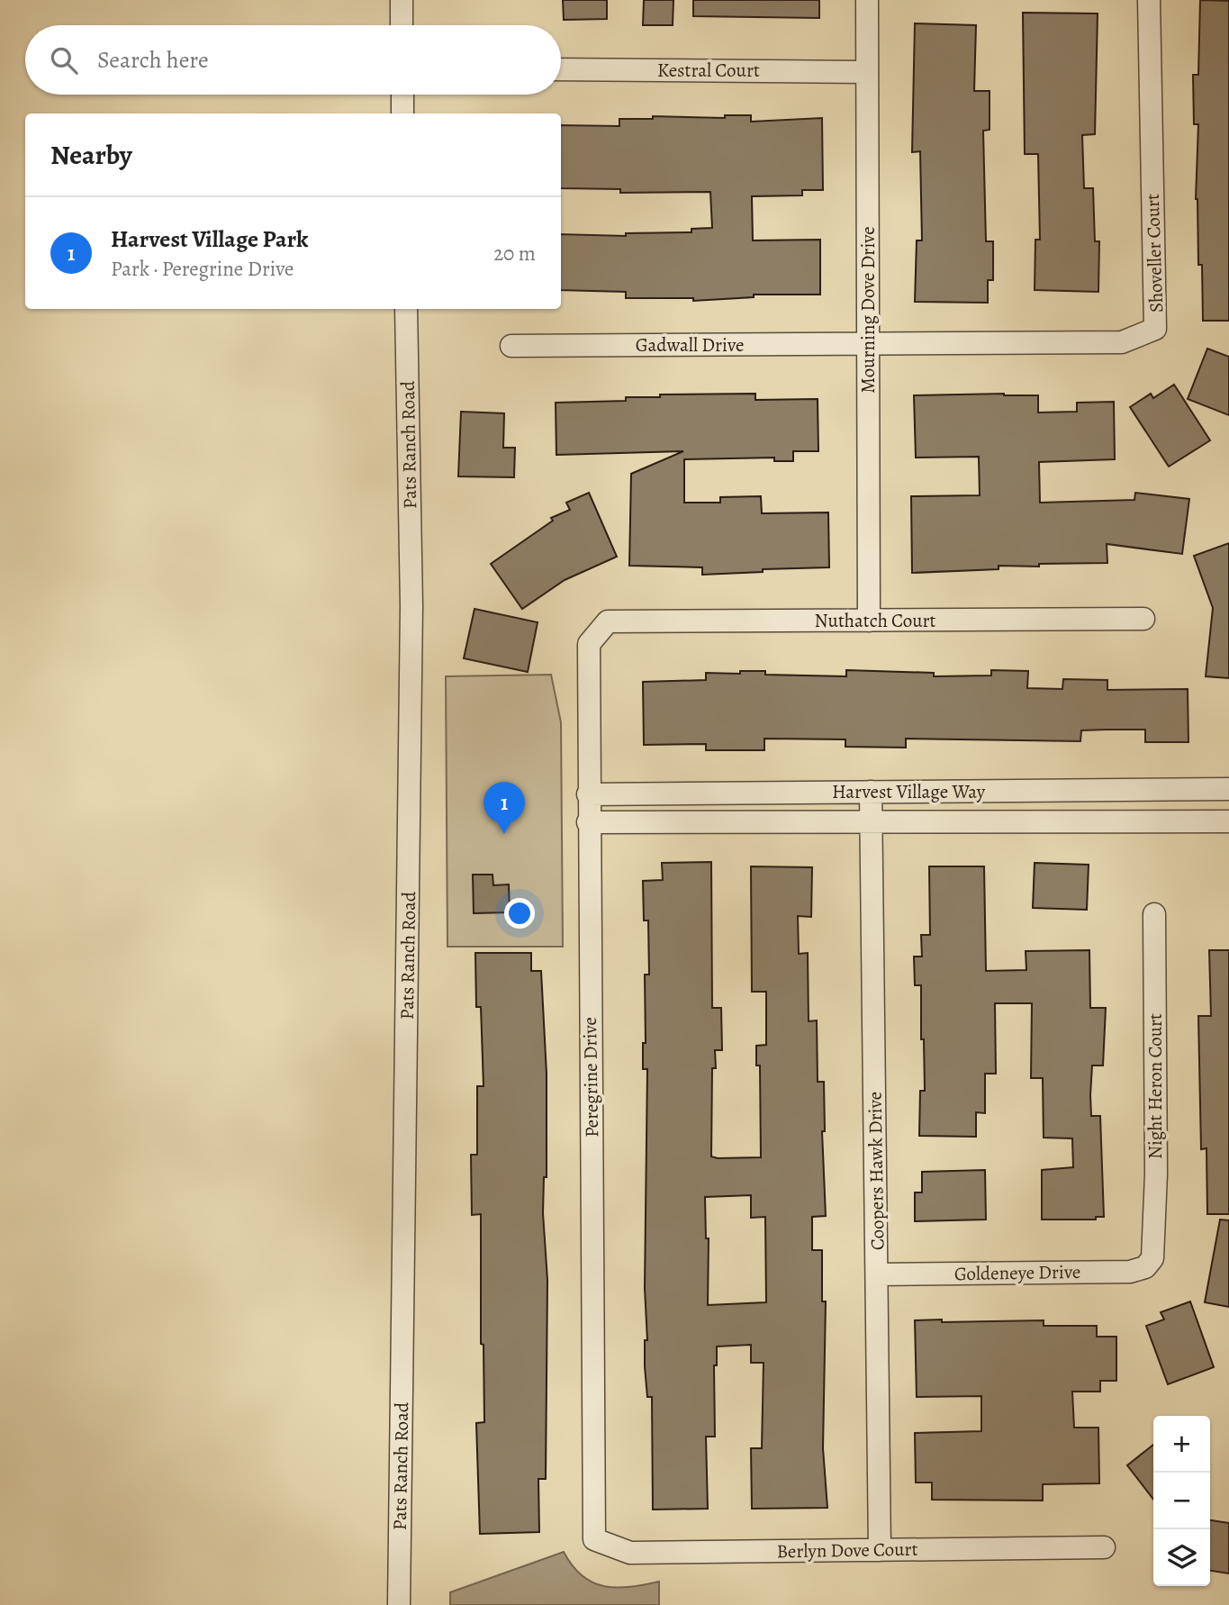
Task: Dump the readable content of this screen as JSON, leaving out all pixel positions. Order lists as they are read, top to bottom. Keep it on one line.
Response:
{"streets":{"street":["Kestral Court","Shoveller Court","Mourning Dove Drive","Gadwall Drive","Pats Ranch Road","Nuthatch Court","Harvest Village Way","Peregrine Drive","Night Heron Court","Coopers Hawk Drive","Goldeneye Drive","Berlyn Dove Court"]},"crossings":[["Kestral Court","Mourning Dove Drive"],["Shoveller Court","Mourning Dove Drive"],["Shoveller Court","Gadwall Drive"],["Mourning Dove Drive","Gadwall Drive"],["Mourning Dove Drive","Nuthatch Court"],["Nuthatch Court","Peregrine Drive"],["Harvest Village Way","Peregrine Drive"],["Harvest Village Way","Coopers Hawk Drive"],["Peregrine Drive","Berlyn Dove Court"],["Night Heron Court","Goldeneye Drive"],["Coopers Hawk Drive","Goldeneye Drive"],["Coopers Hawk Drive","Berlyn Dove Court"]],"page":{"search":"Search here","heading":"Nearby","list":[{"mark":"1","name":"Harvest Village Park","note":"Park · Peregrine Drive","value":"20 m"}],"pins":"1","map_buttons":["+","−"]}}
